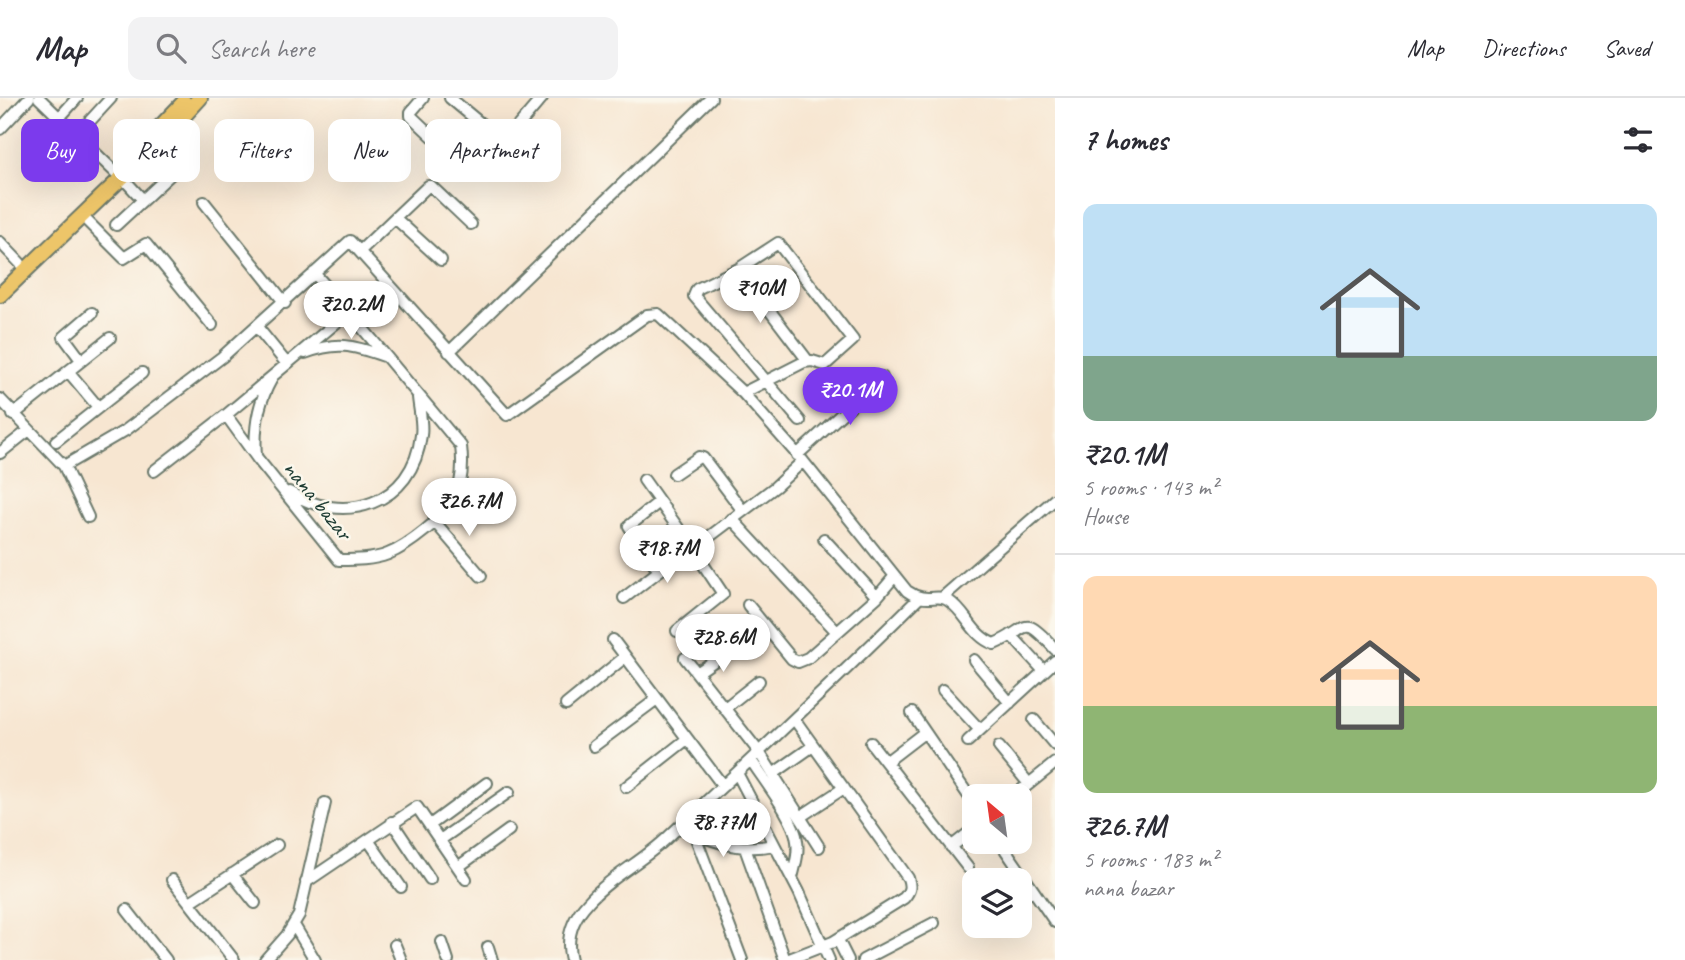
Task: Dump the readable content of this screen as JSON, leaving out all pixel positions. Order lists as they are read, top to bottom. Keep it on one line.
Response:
{"streets":{"street":["nana bazar"]},"north":"top left","page":{"header":"Map","search":"Search here","nav":["Map","Directions","Saved"],"heading":"7 homes","chip":["Buy","Rent","Filters","New","Apartment"],"list":[{"name":"₹20.1M","note":"5 rooms · 143 m² · House"},{"name":"₹26.7M","note":"5 rooms · 183 m² · nana bazar"}],"price":["₹10M","₹20.2M","₹20.1M","₹26.7M","₹18.7M","₹28.6M","₹8.77M"]}}
